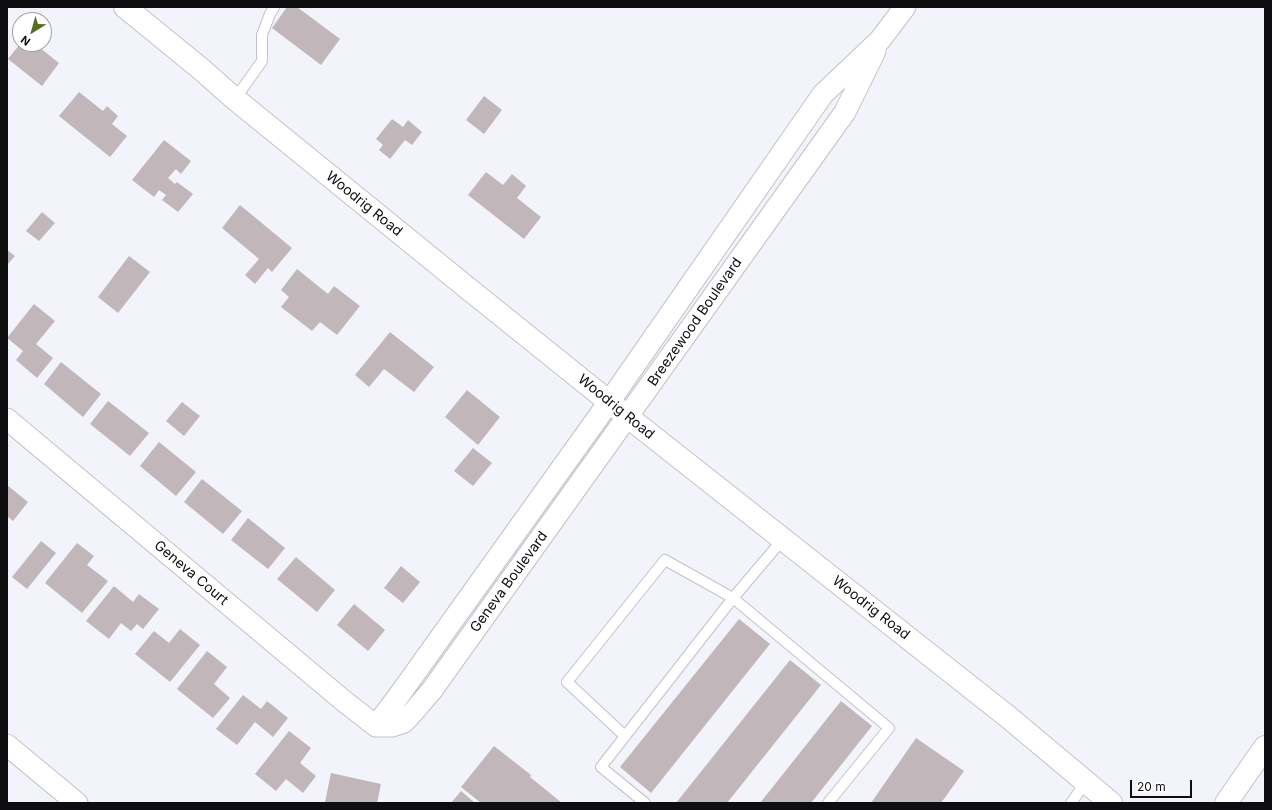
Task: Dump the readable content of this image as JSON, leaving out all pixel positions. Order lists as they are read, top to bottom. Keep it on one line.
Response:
{"streets":{"main road":["Woodrig Road"],"street":["Breezewood Boulevard","Geneva Court","Geneva Boulevard"]},"crossings":[["Woodrig Road","Breezewood Boulevard"],["Woodrig Road","Geneva Boulevard"],["Breezewood Boulevard","Geneva Court"],["Breezewood Boulevard","Geneva Boulevard"],["Geneva Court","Geneva Boulevard"]],"scale_bar":"20 m","north":"bottom left"}
